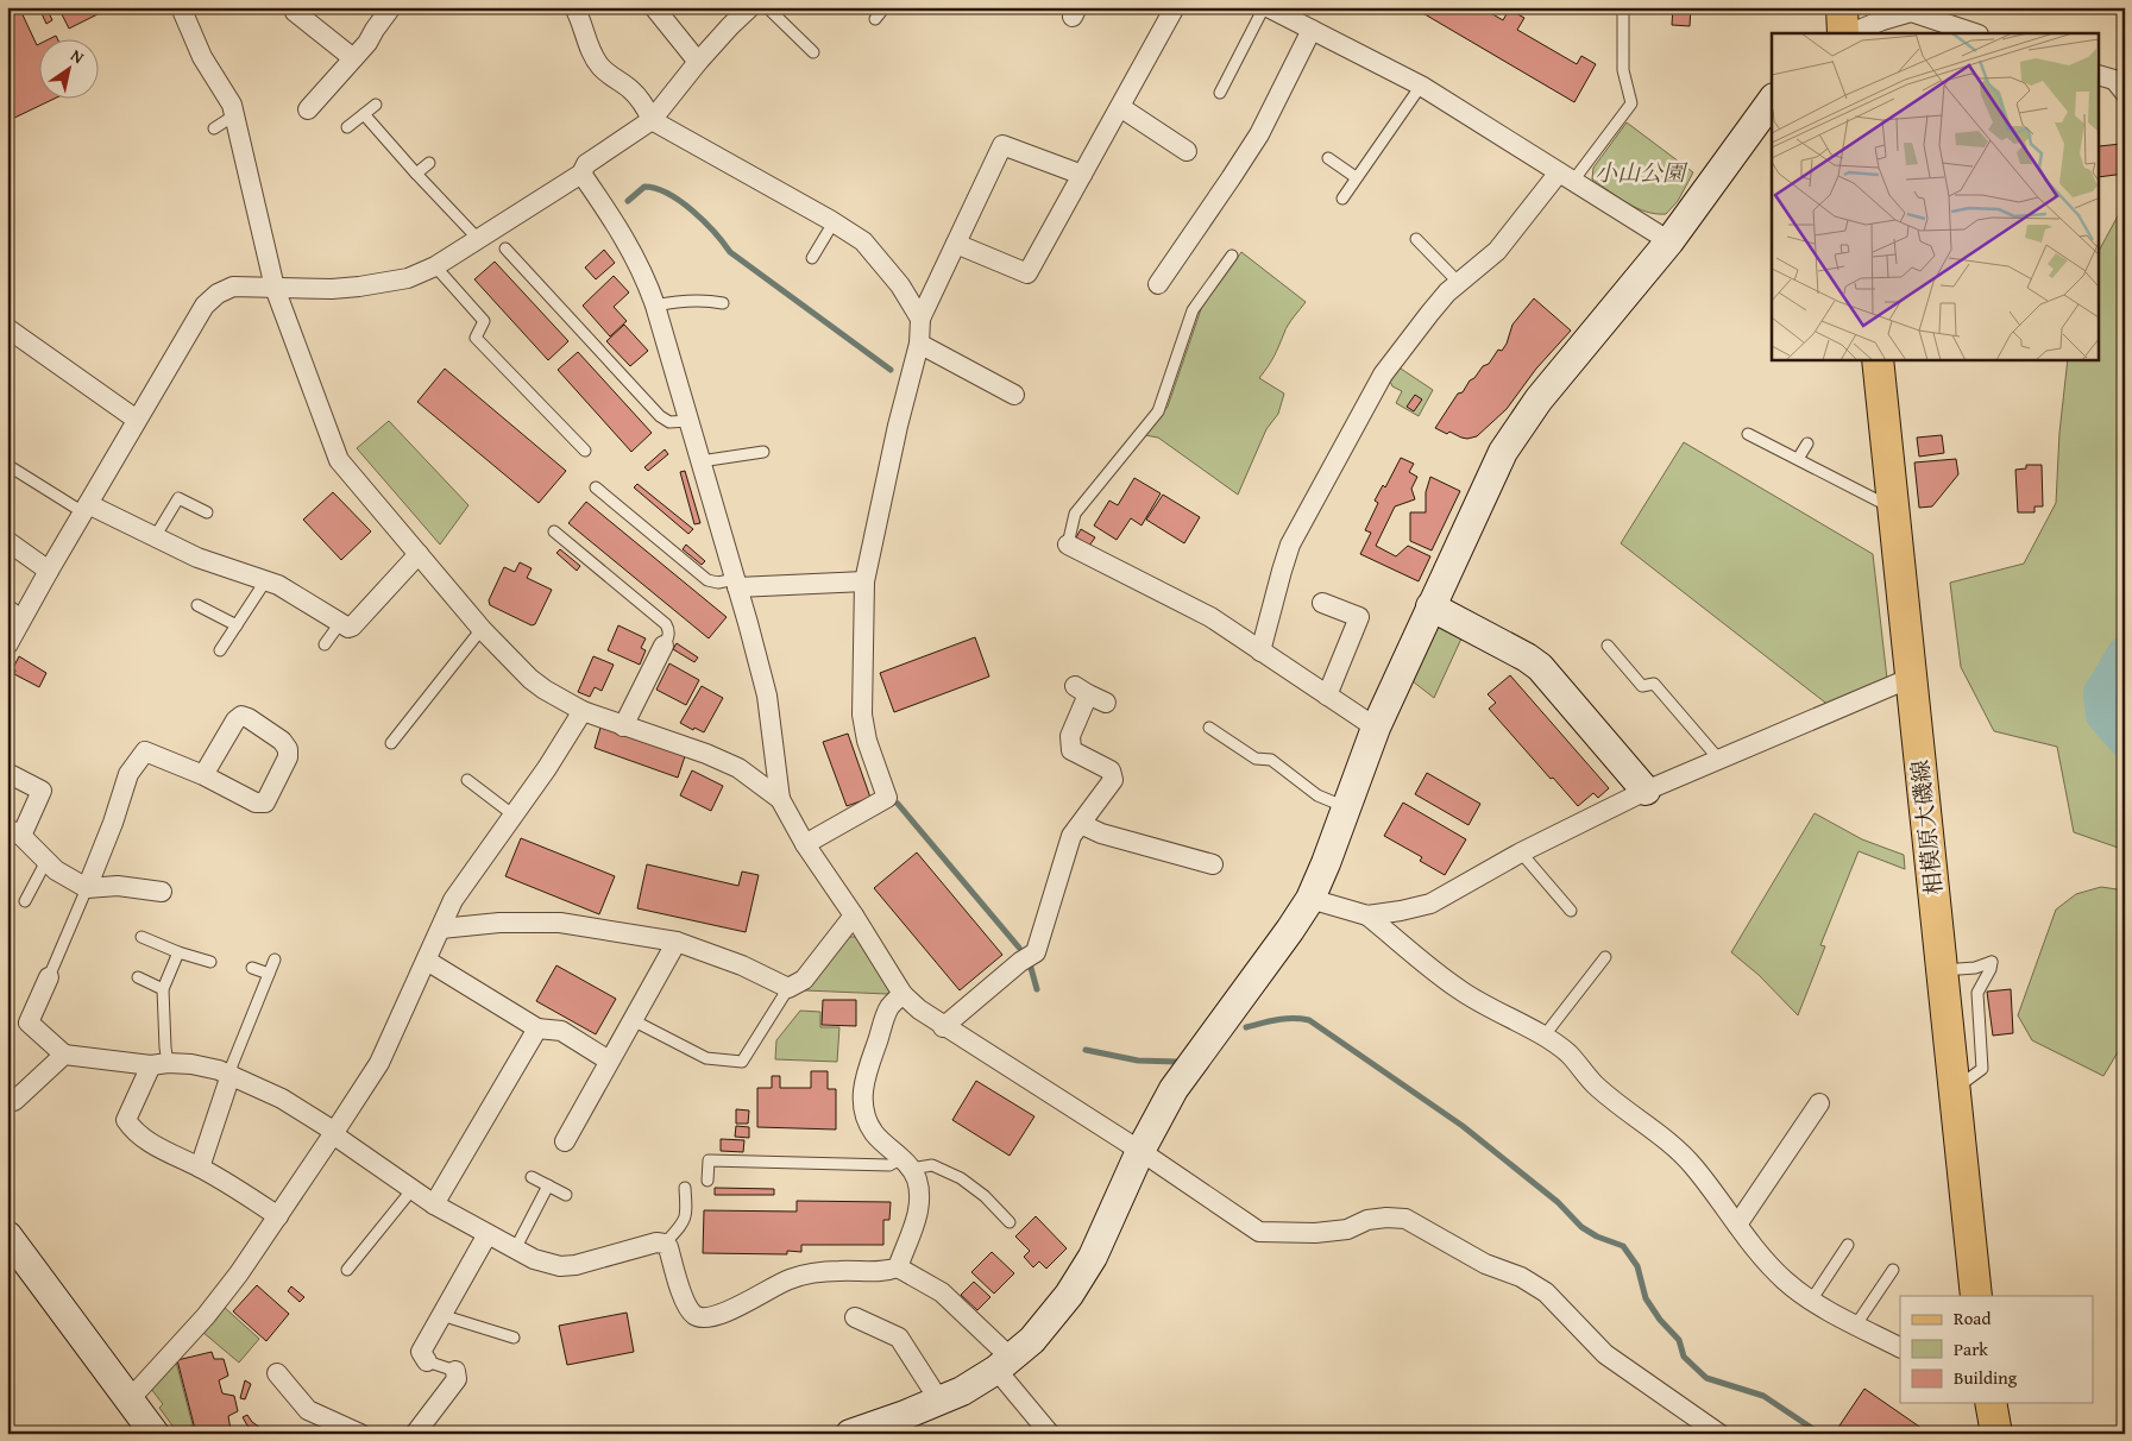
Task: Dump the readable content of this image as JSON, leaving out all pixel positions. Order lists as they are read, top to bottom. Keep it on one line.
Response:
{"streets":{"main road":["相模原大磯線"]},"parks":["小山公園"],"legend":["Road","Park","Building"],"north":"top right"}
